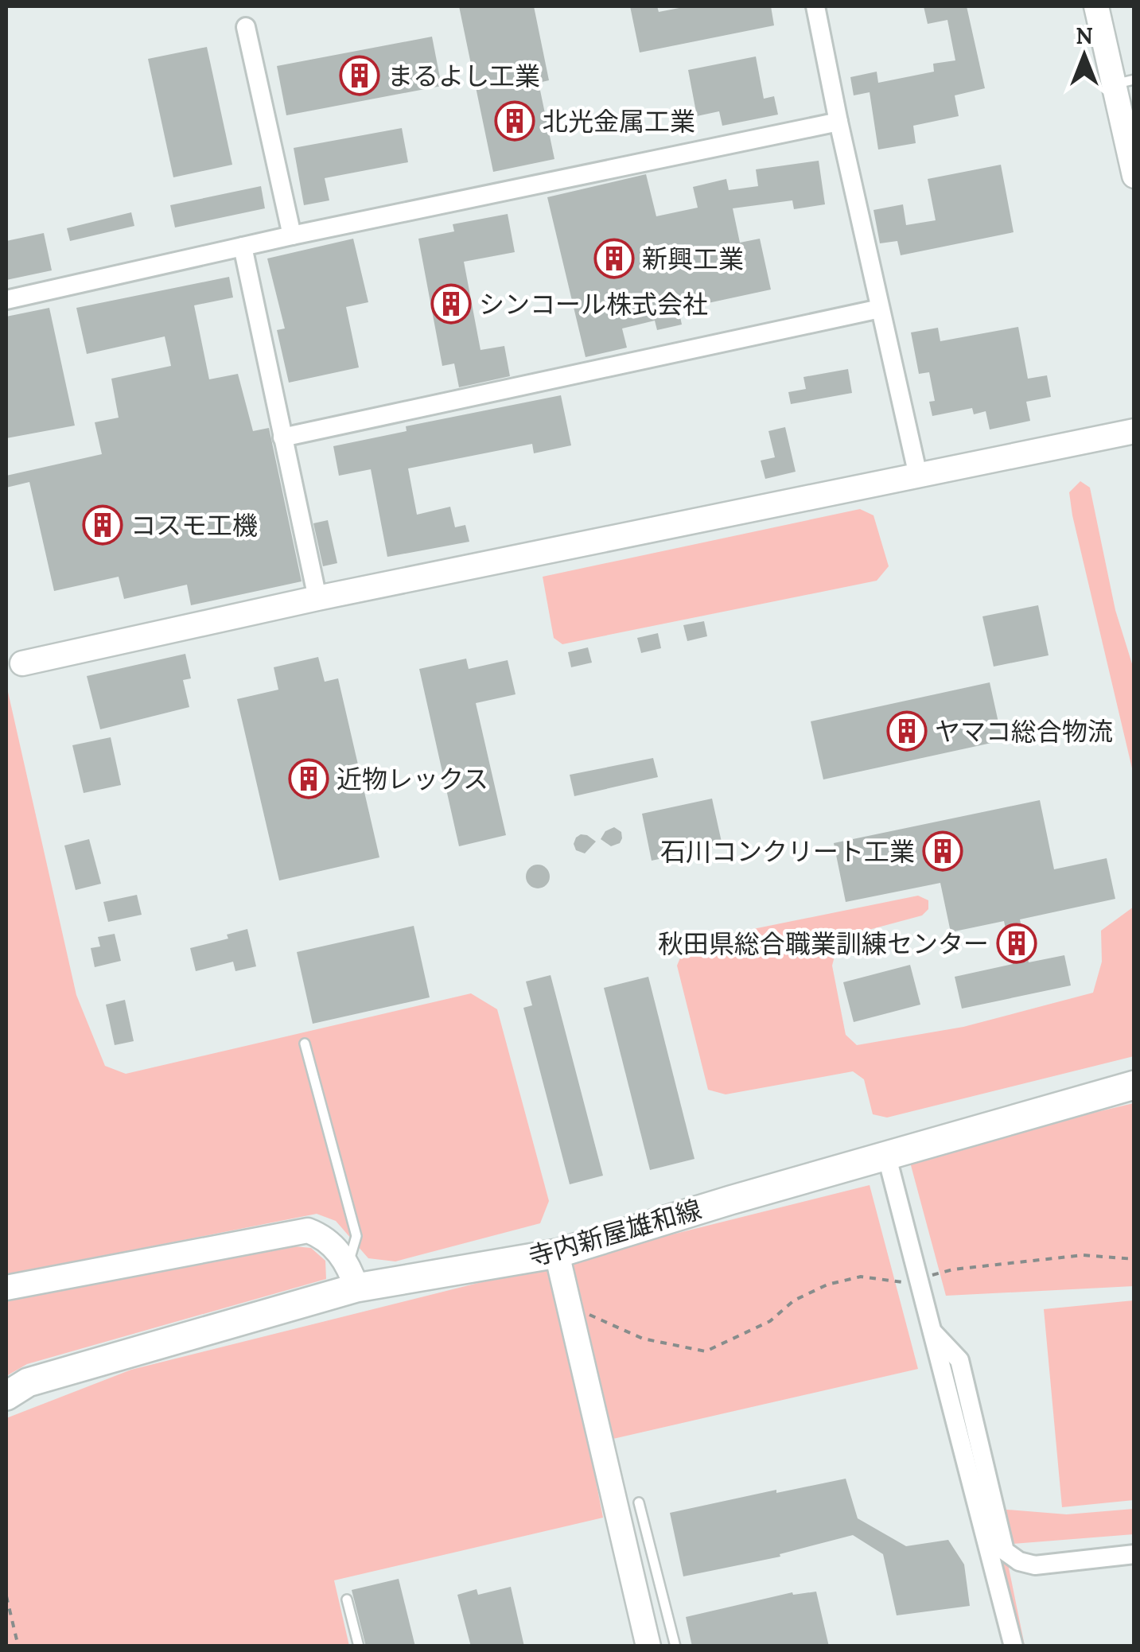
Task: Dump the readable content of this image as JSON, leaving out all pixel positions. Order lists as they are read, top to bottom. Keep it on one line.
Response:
{"streets":{"main road":["寺内新屋雄和線"]},"places":{"building":["まるよし工業","北光金属工業","新興工業","シンコール株式会社","コスモ工機","ヤマコ総合物流","近物レックス","石川コンクリート工業","秋田県総合職業訓練センター"]},"north":"top"}
